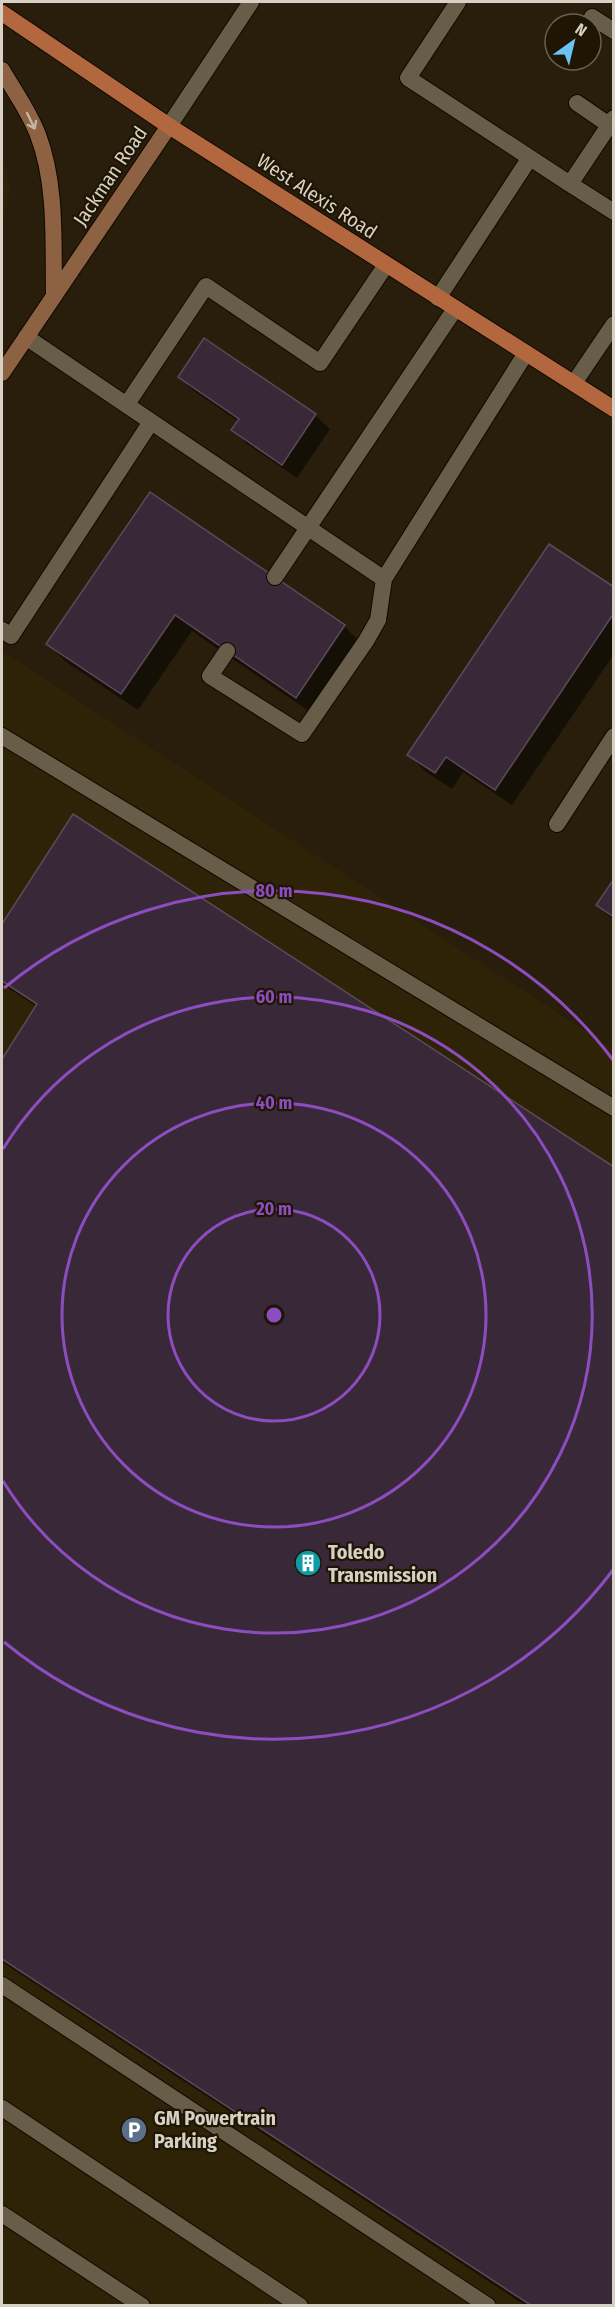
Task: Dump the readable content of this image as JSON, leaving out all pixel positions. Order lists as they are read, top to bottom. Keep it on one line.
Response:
{"streets":{"main road":["Jackman Road","West Alexis Road"]},"crossings":[["Jackman Road","West Alexis Road"]],"places":{"building":["Toledo Transmission"],"parking":["GM Powertrain Parking"]},"north":"top right","rings":["80 m","60 m","40 m","20 m"]}
